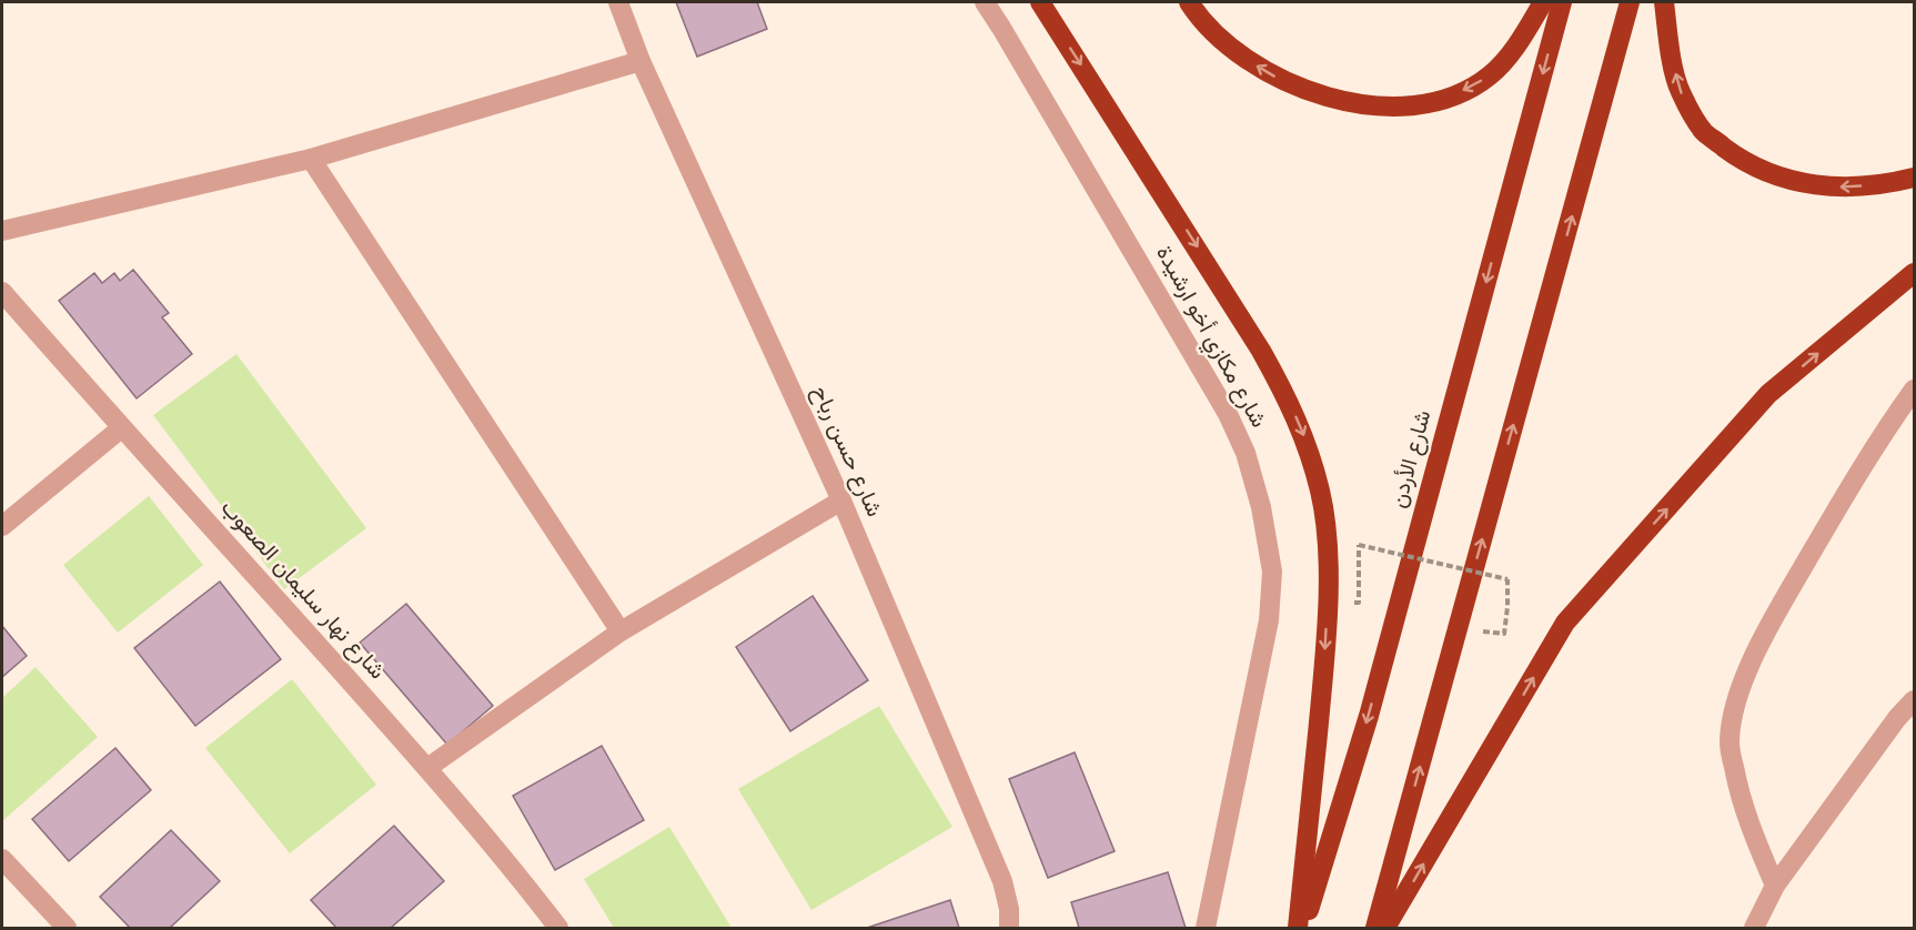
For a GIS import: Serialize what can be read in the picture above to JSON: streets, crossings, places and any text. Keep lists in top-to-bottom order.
{
  "streets": {
    "highway": ["شارع الأردن"],
    "street": ["شارع مكازي أخو ارشيدة", "شارع حسن رباح", "شارع نهار سليمان الصعوب"]
  }
}
